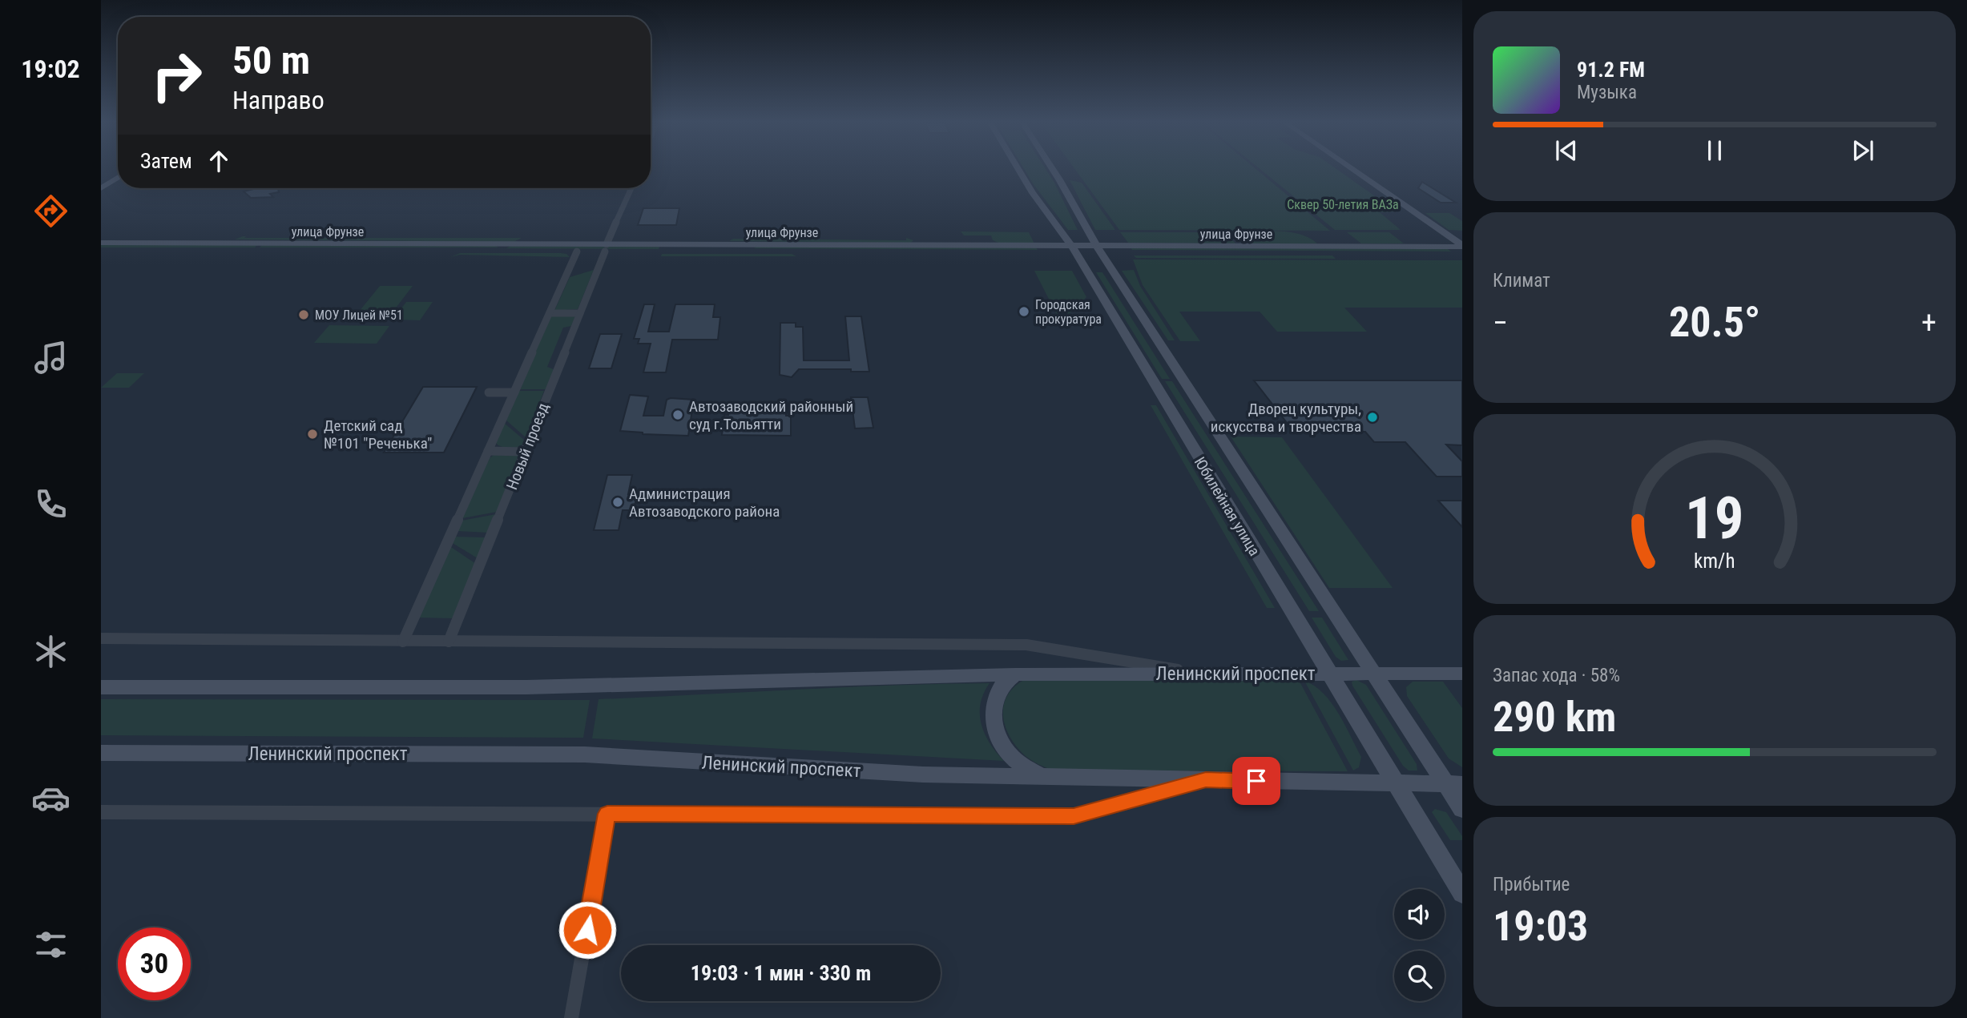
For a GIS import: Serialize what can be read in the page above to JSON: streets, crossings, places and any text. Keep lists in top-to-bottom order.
{
  "streets": {
    "main road": ["улица Фрунзе", "Юбилейная улица", "Ленинский проспект"],
    "street": ["Новый проезд"]
  },
  "crossings": [
    ["улица Фрунзе", "Новый проезд"],
    ["улица Фрунзе", "Юбилейная улица"],
    ["Юбилейная улица", "Ленинский проспект"]
  ],
  "parks": ["Сквер 50-летия ВАЗа"],
  "places": [
    "Городская прокуратура",
    "МОУ Лицей №51",
    "Автозаводский районный суд г.Тольятти",
    "Дворец культуры, искусства и творчества",
    "Детский сад №101 \"Реченька\"",
    "Администрация Автозаводского района"
  ],
  "page": {
    "tabs": "19:02",
    "turn": ["50 m", "Направо"],
    "song": ["91.2 FM", "Музыка"],
    "then": "Затем",
    "tile": [
      "Климат",
      ["Запас хода · 58%", "290 km"],
      ["Прибытие", "19:03"]
    ],
    "heat": ["−", "20.5°", "+"],
    "limit": "30",
    "trip": "19:03 · 1 мин · 330 m",
    "gauge": ["19", "km/h"]
  }
}
